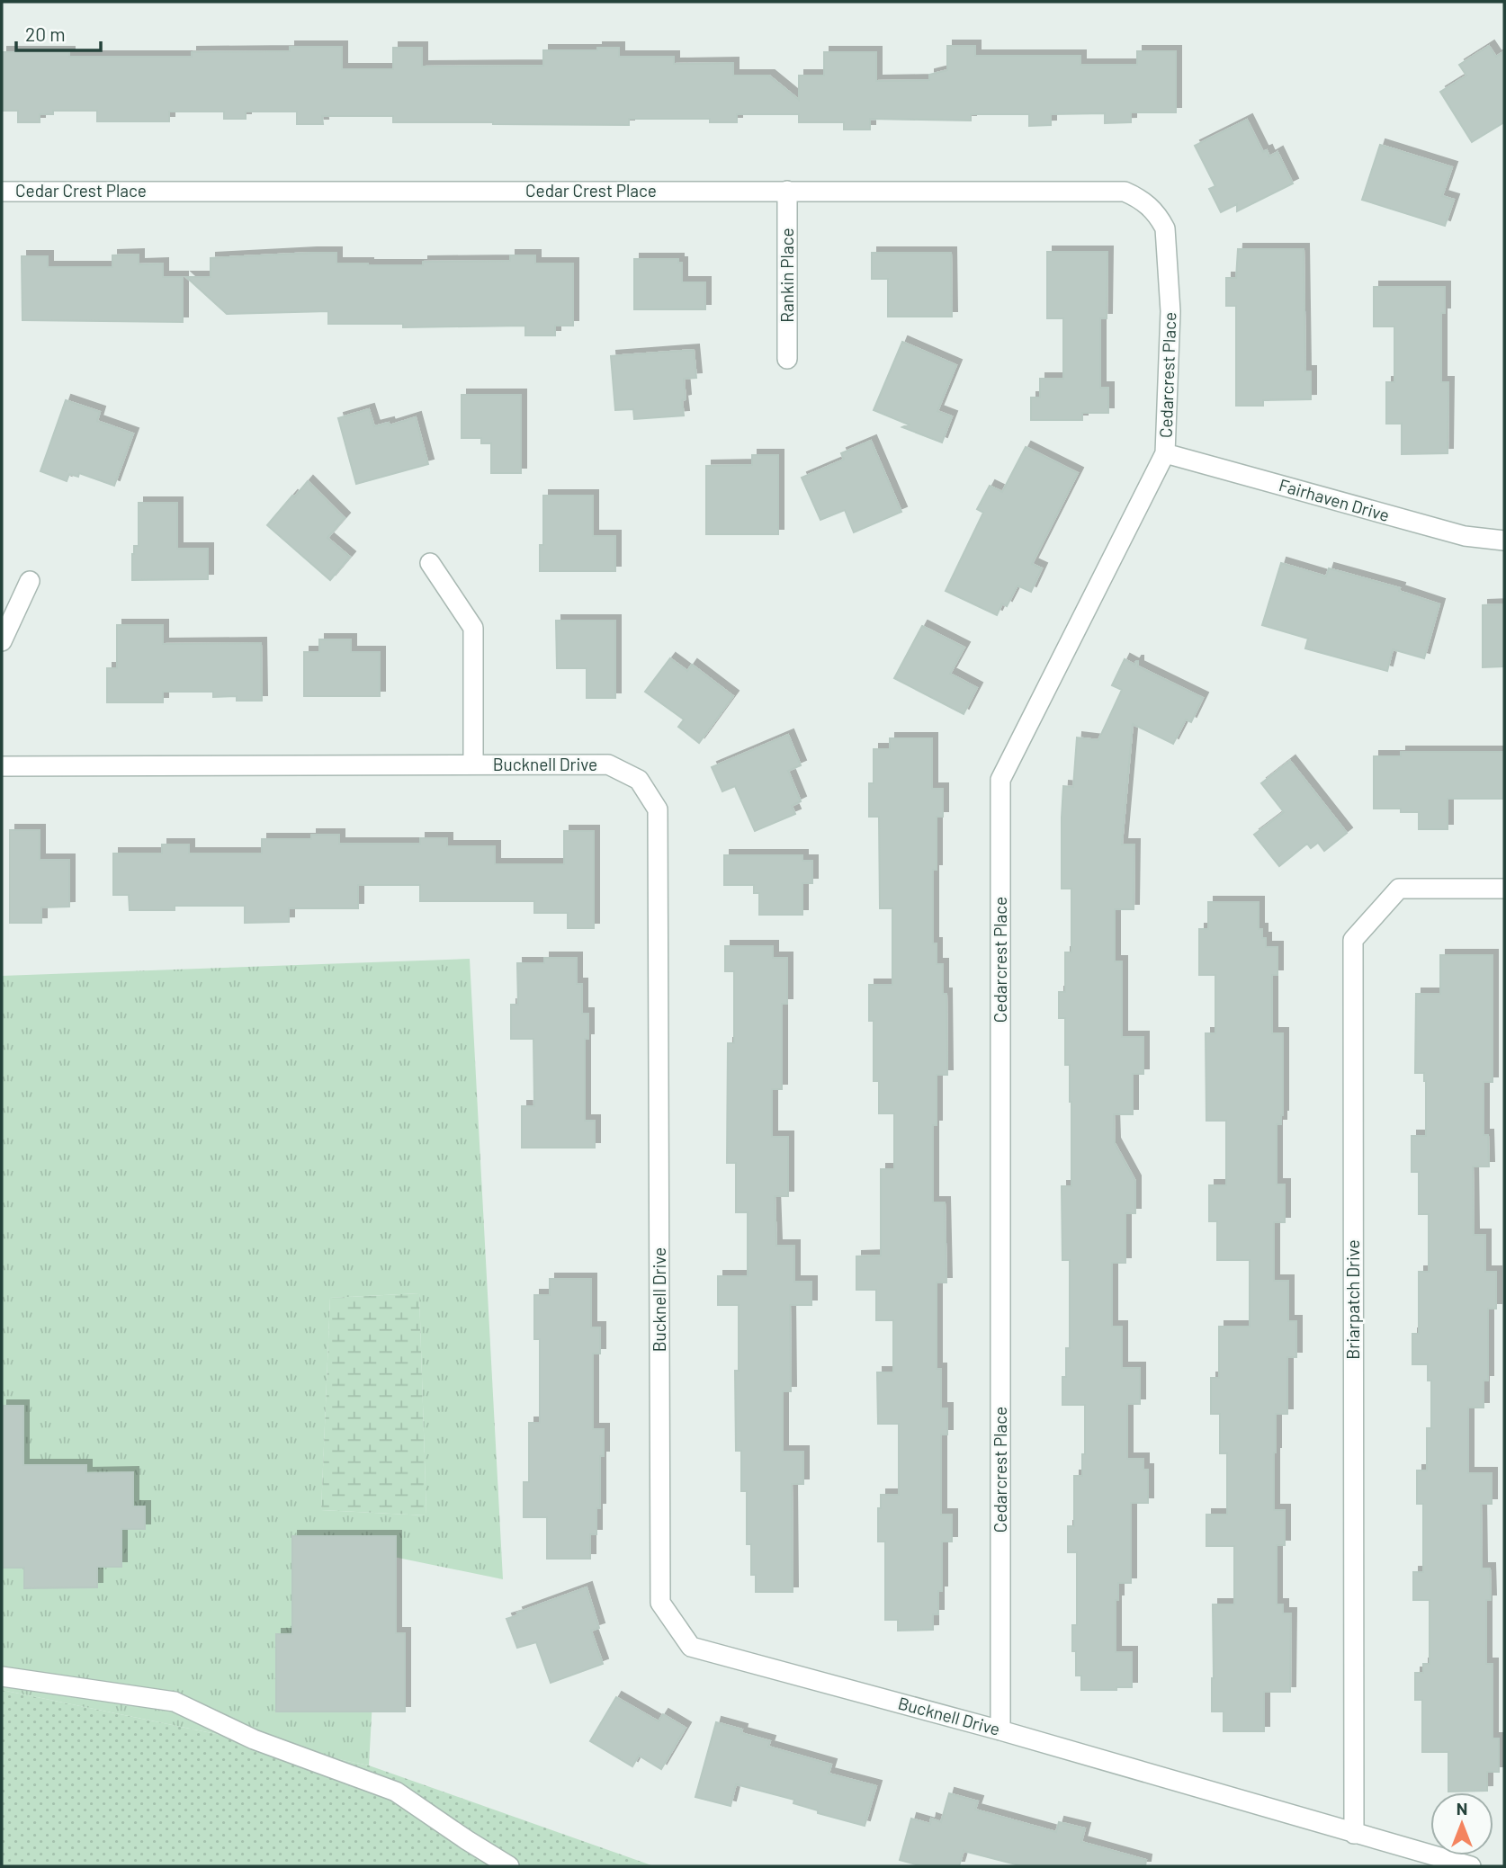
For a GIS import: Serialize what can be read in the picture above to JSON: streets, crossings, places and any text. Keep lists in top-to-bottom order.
{
  "streets": {
    "street": [
      "Cedar Crest Place",
      "Rankin Place",
      "Cedarcrest Place",
      "Fairhaven Drive",
      "Bucknell Drive",
      "Briarpatch Drive"
    ]
  },
  "crossings": [
    ["Cedar Crest Place", "Rankin Place"],
    ["Cedar Crest Place", "Cedarcrest Place"],
    ["Cedarcrest Place", "Fairhaven Drive"],
    ["Cedarcrest Place", "Bucknell Drive"],
    ["Bucknell Drive", "Briarpatch Drive"]
  ],
  "scale_bar": "20 m",
  "north": "top"
}
